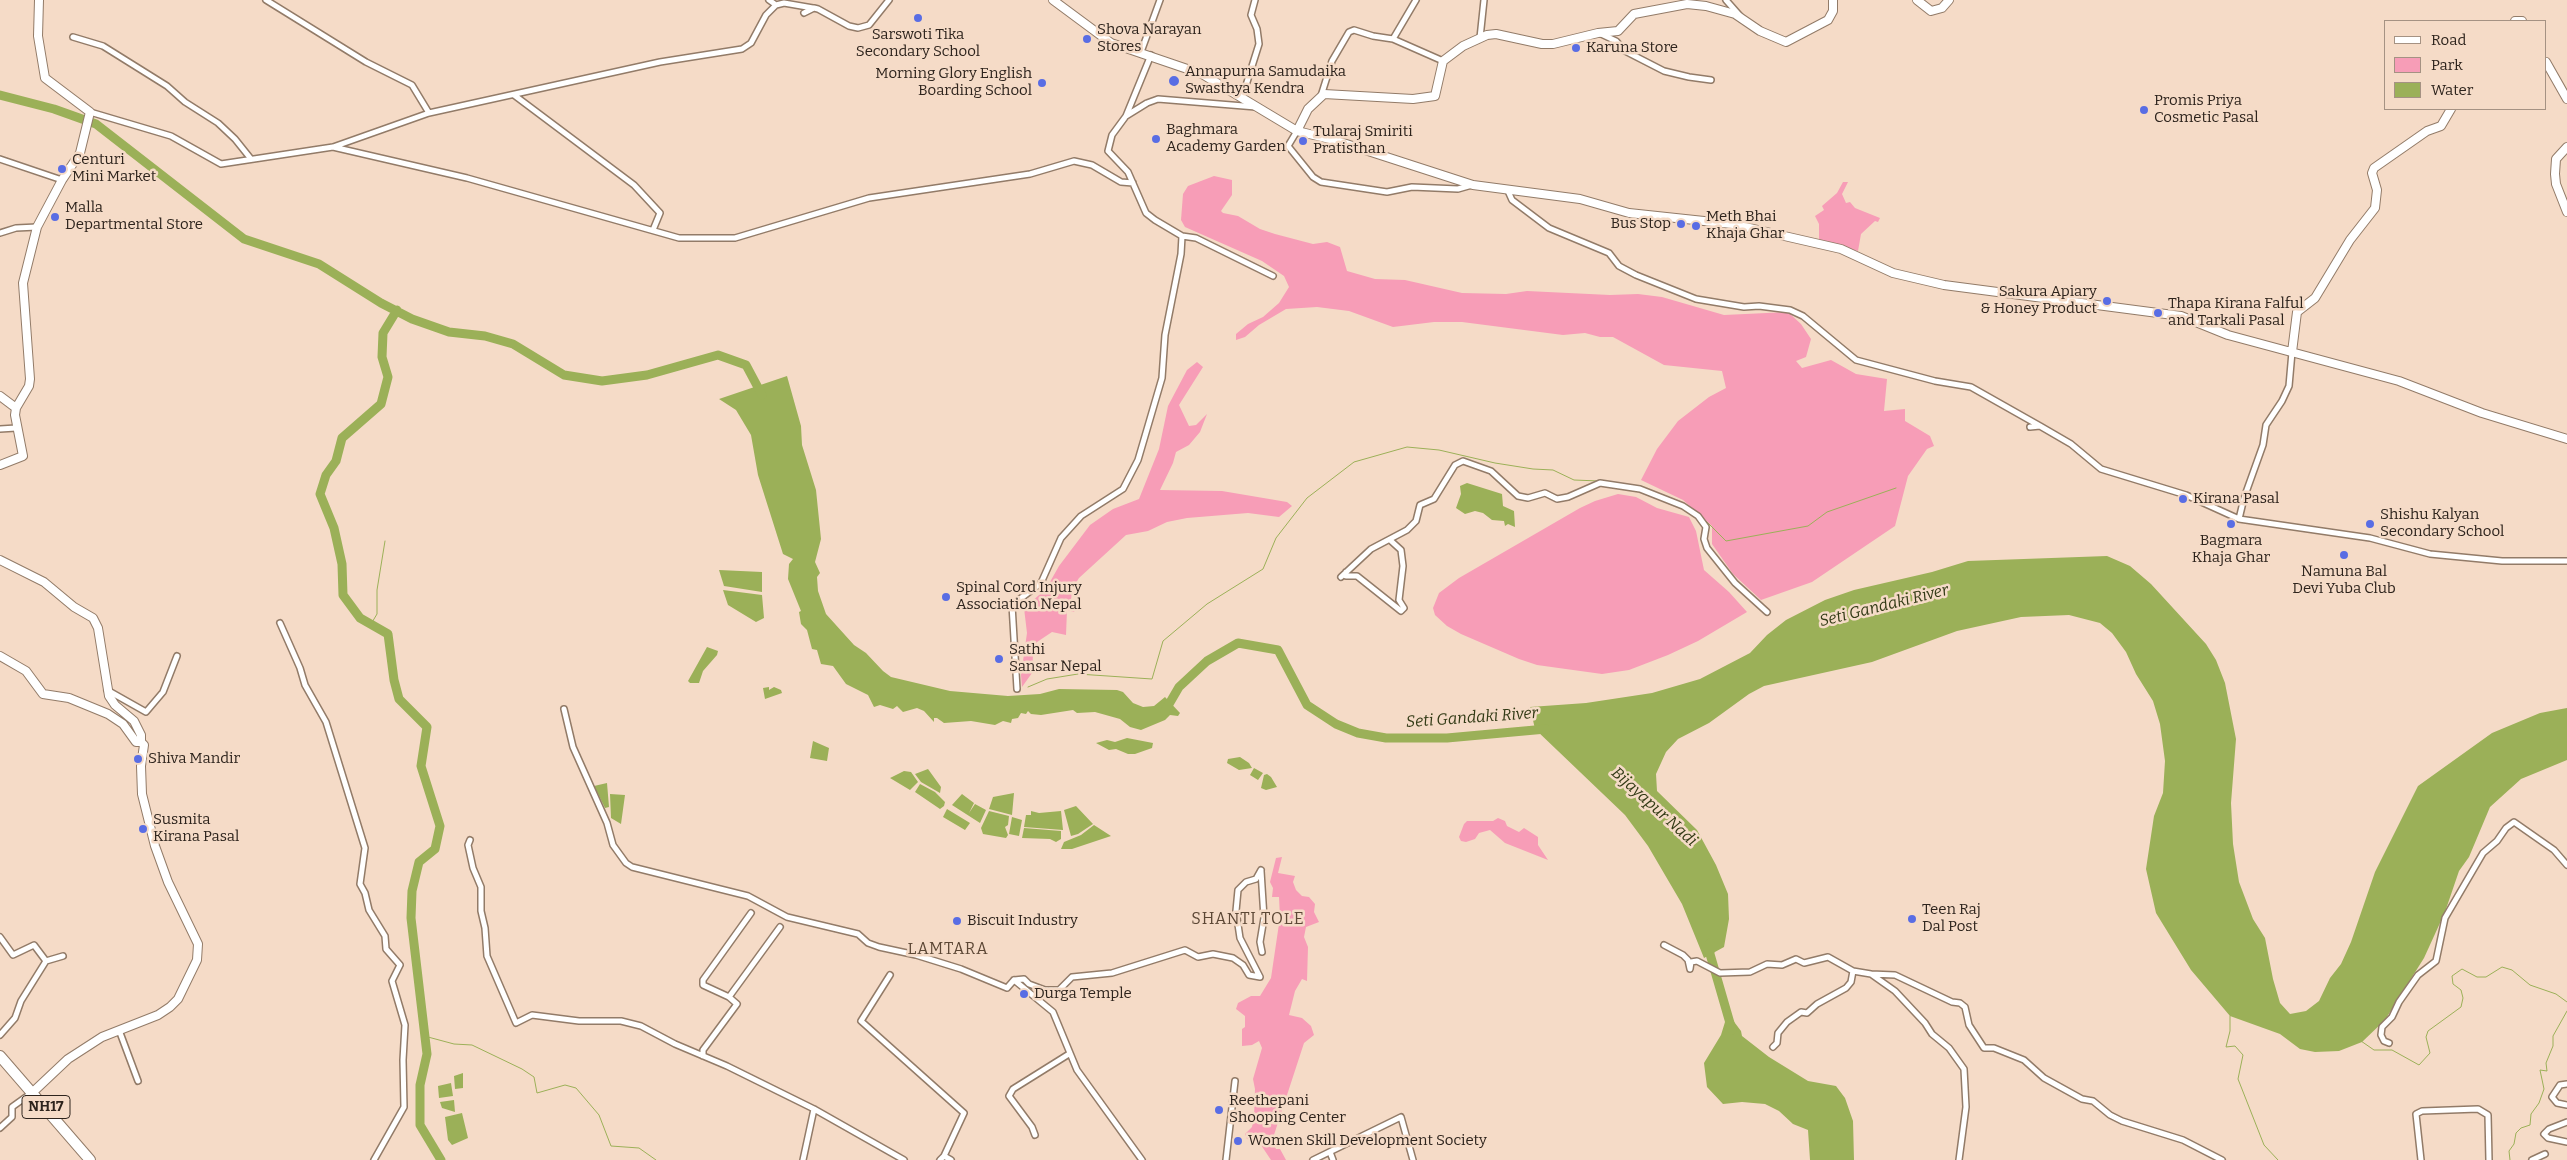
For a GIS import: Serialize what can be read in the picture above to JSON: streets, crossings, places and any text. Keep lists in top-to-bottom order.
{
  "streets": {
    "highway": ["NH17"]
  },
  "districts": ["SHANTI TOLE", "LAMTARA"],
  "water": ["Seti Gandaki River", "Bijayapur Nadi"],
  "places": [
    "Sarswoti Tika Secondary School",
    "Shova Narayan Stores",
    "Karuna Store",
    "Annapurna Samudaika Swasthya Kendra",
    "Morning Glory English Boarding School",
    "Promis Priya Cosmetic Pasal",
    "Baghmara Academy Garden",
    "Tularaj Smiriti Pratisthan",
    "Centuri Mini Market",
    "Malla Departmental Store",
    "Bus Stop",
    "Meth Bhai Khaja Ghar",
    "Sakura Apiary & Honey Product",
    "Thapa Kirana Falful and Tarkali Pasal",
    "Kirana Pasal",
    "Bagmara Khaja Ghar",
    "Shishu Kalyan Secondary School",
    "Namuna Bal Devi Yuba Club",
    "Spinal Cord Injury Association Nepal",
    "Sathi Sansar Nepal",
    "Shiva Mandir",
    "Susmita Kirana Pasal",
    "Teen Raj Dal Post",
    "Biscuit Industry",
    "Durga Temple",
    "Reethepani Shooping Center",
    "Women Skill Development Society"
  ],
  "legend": ["Road", "Park", "Water"]
}
